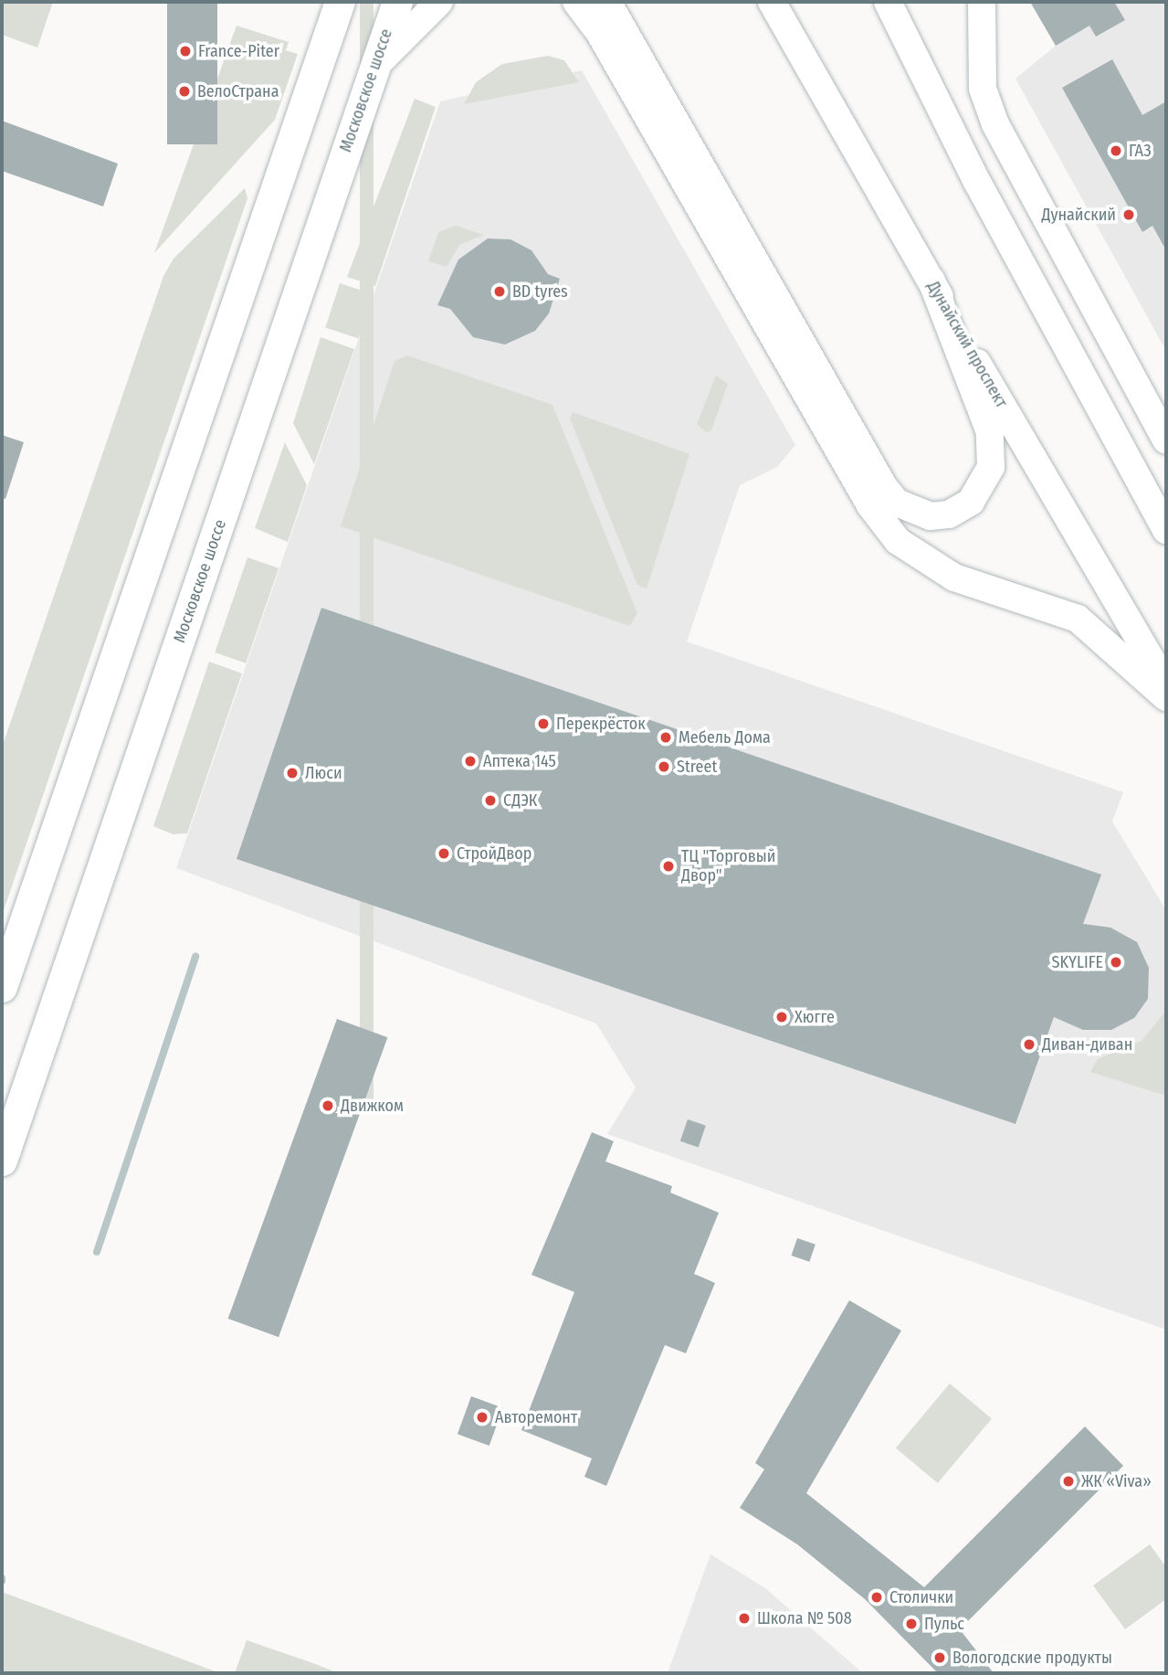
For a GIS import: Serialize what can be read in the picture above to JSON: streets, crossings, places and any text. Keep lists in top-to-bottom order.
{
  "streets": {
    "main road": ["Московское шоссе", "Дунайский проспект"]
  },
  "places": [
    "France-Piter",
    "ВелоСтрана",
    "ГАЗ",
    "Дунайский",
    "BD tyres",
    "Перекрёсток",
    "Мебель Дома",
    "Аптека 145",
    "Street",
    "Люси",
    "СДЭК",
    "СтройДвор",
    "ТЦ \"Торговый Двор\"",
    "SKYLIFE",
    "Хюгге",
    "Диван-диван",
    "Движком",
    "Авторемонт",
    "ЖК «Viva»",
    "Столички",
    "Школа № 508",
    "Пульс",
    "Вологодские продукты"
  ]
}
